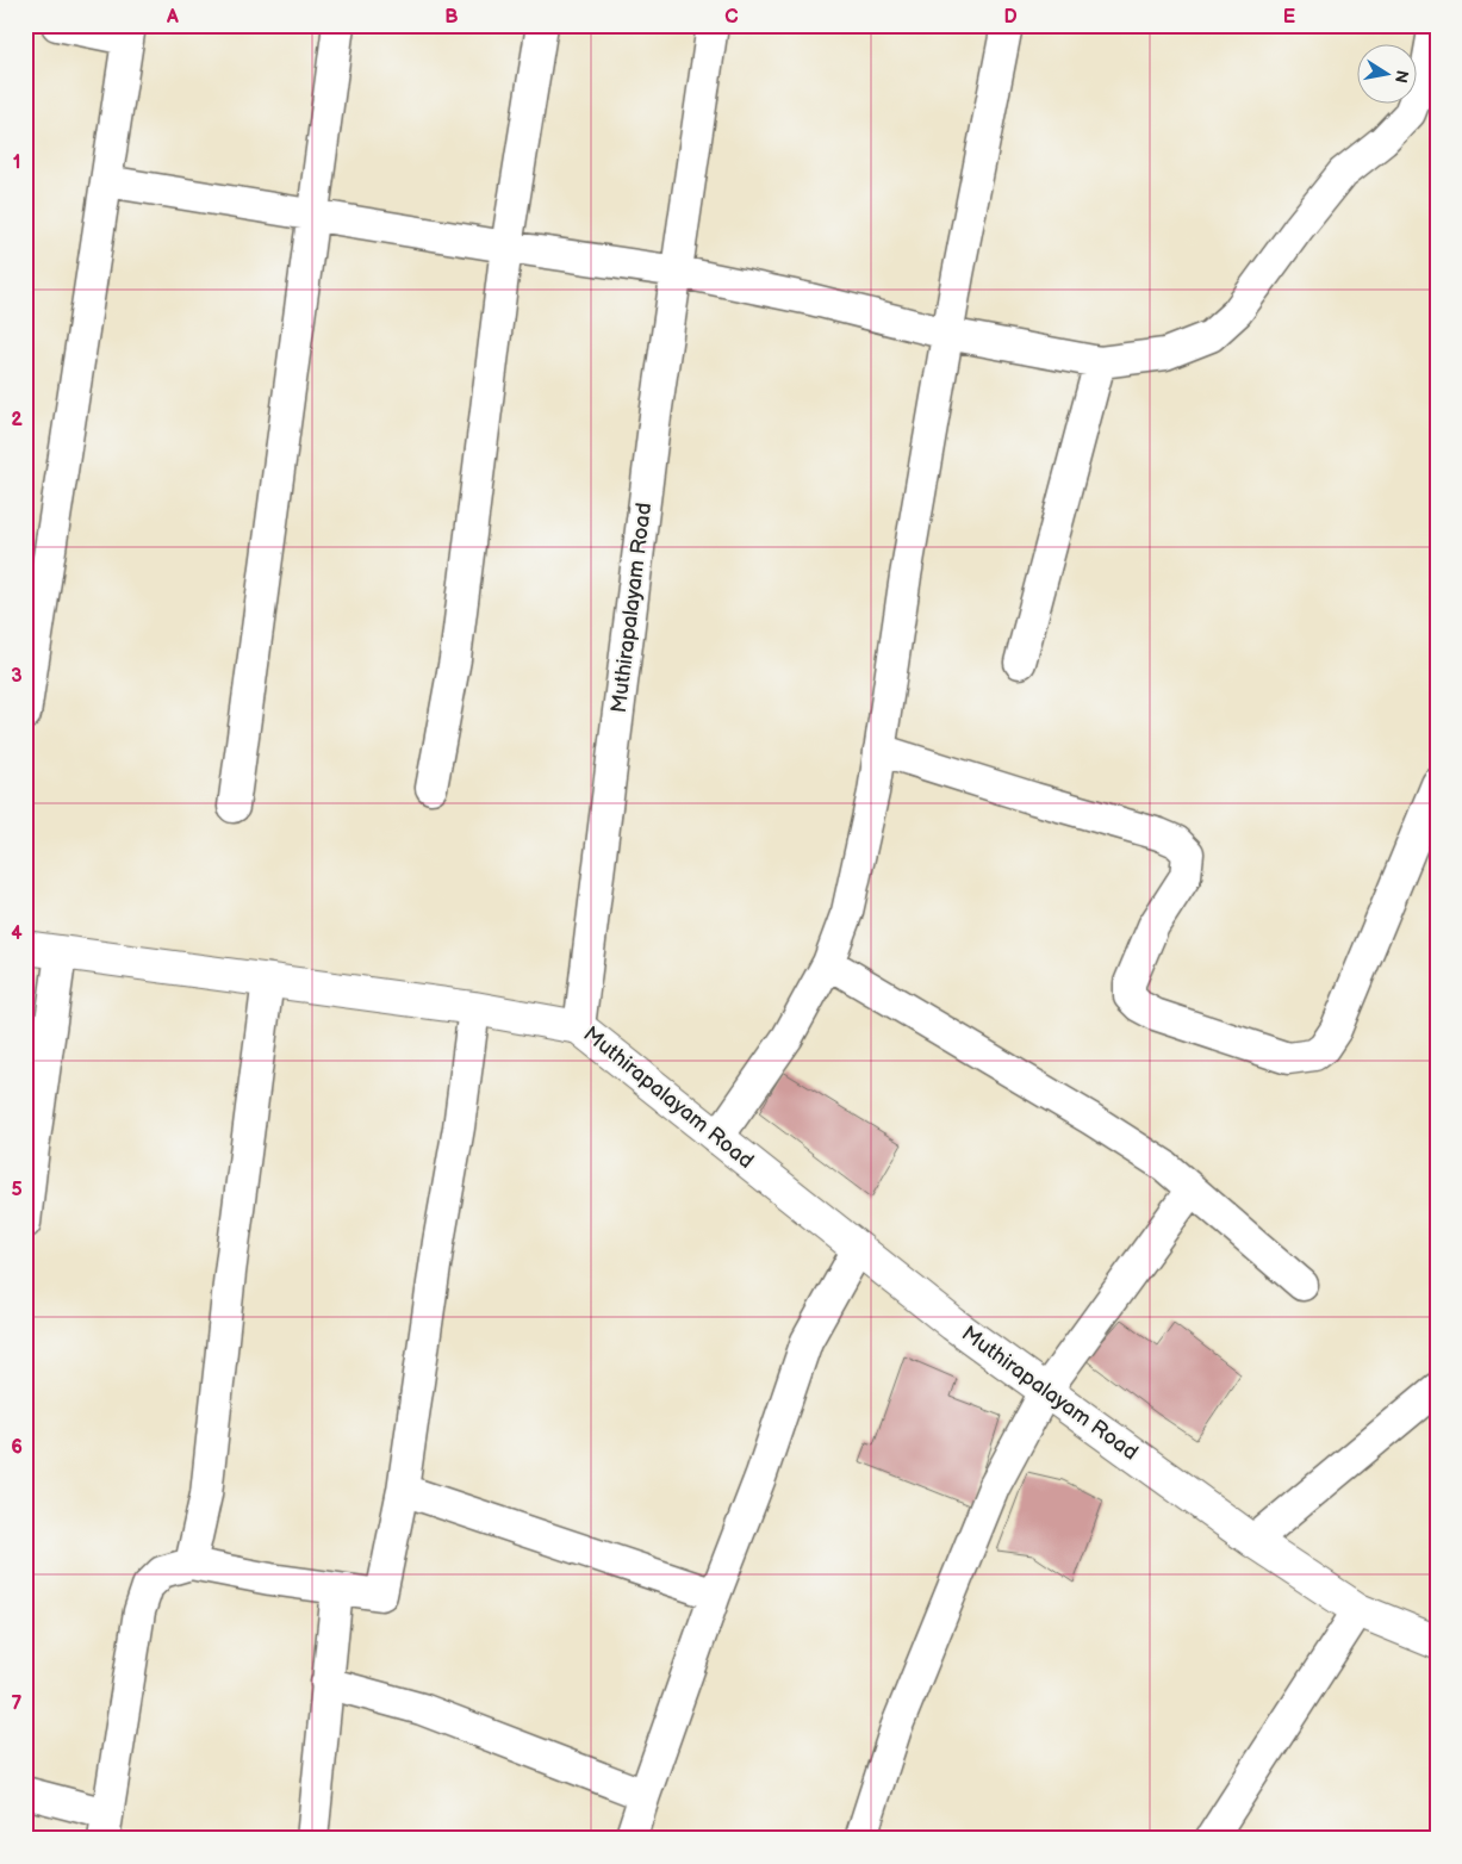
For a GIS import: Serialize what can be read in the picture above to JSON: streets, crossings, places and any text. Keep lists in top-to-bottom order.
{
  "streets": {
    "street": ["Muthirapalayam Road"]
  },
  "north": "right",
  "grid": {
    "columns": [
      "A",
      "B",
      "C",
      "D",
      "E"
    ],
    "rows": [
      "1",
      "2",
      "3",
      "4",
      "5",
      "6",
      "7"
    ]
  }
}
